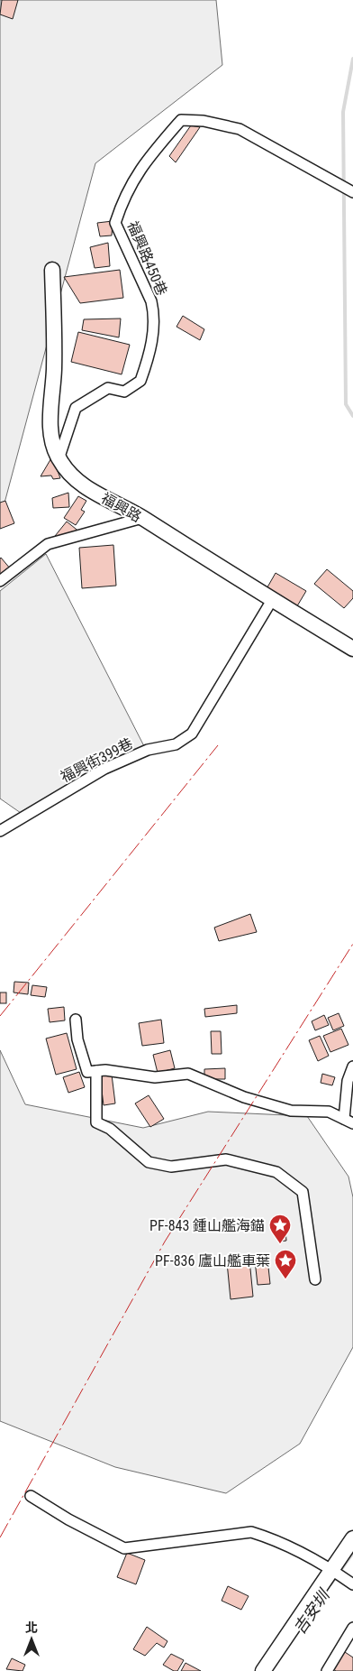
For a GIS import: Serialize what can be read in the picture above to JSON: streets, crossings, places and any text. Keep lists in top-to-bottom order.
{
  "streets": {
    "street": ["福興路450巷", "福興路", "福興街399巷"]
  },
  "crossings": [
    ["福興路450巷", "福興路"],
    ["福興路", "福興街399巷"]
  ],
  "water": ["吉安圳"],
  "places": {
    "place": ["PF-843 鍾山艦海錨", "PF-836 廬山艦車葉"]
  },
  "north": "top"
}
